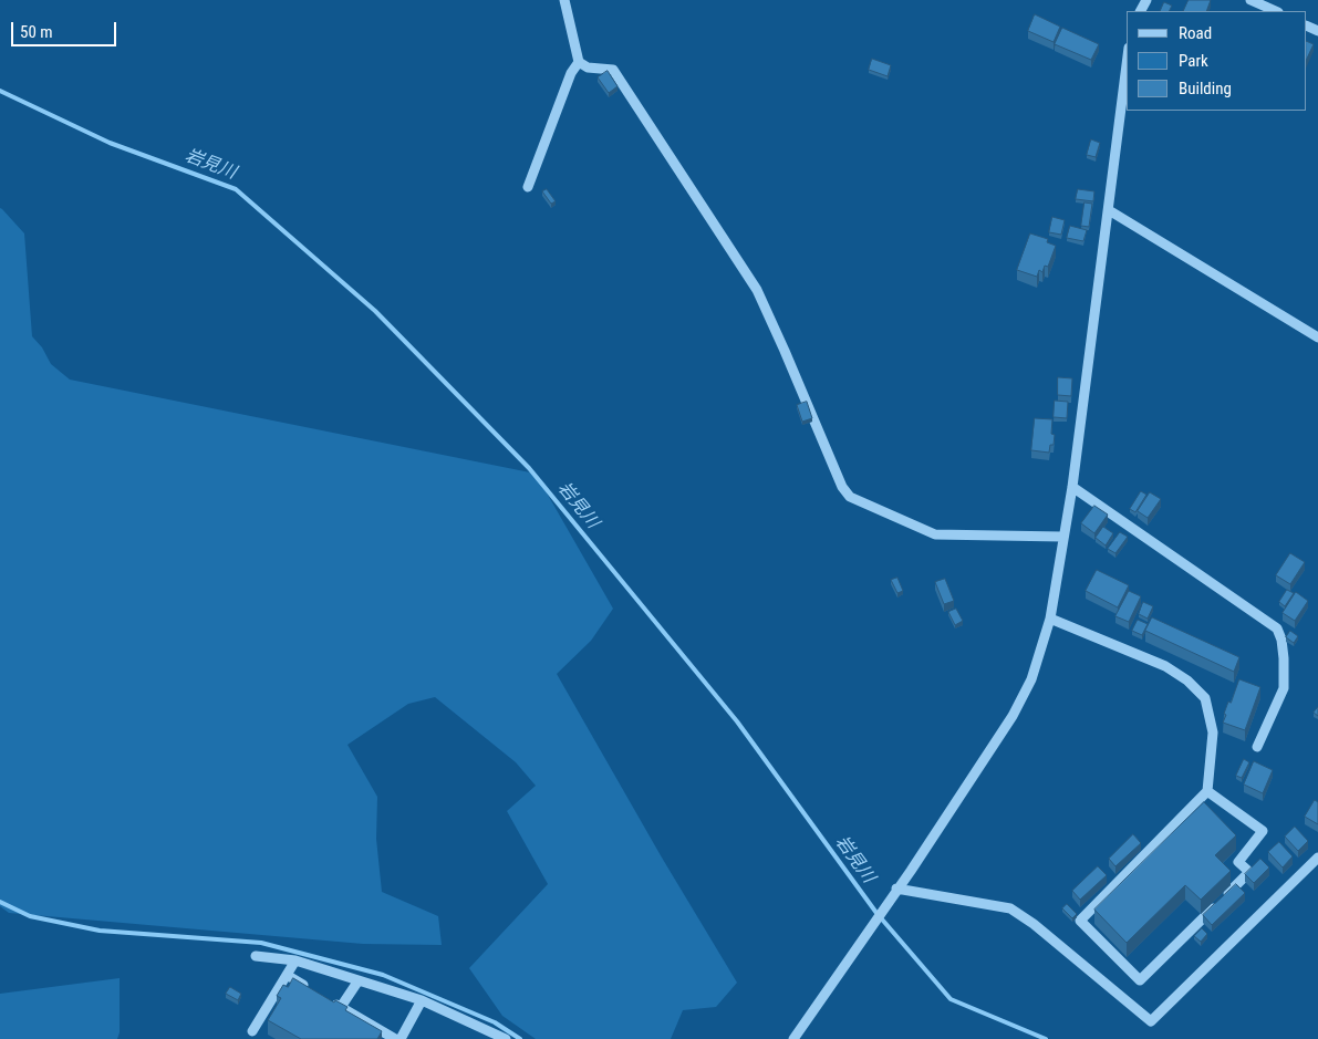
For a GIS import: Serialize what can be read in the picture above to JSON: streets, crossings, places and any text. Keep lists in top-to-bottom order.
{
  "water": ["岩見川"],
  "legend": ["Road", "Park", "Building"],
  "scale_bar": "50 m"
}
